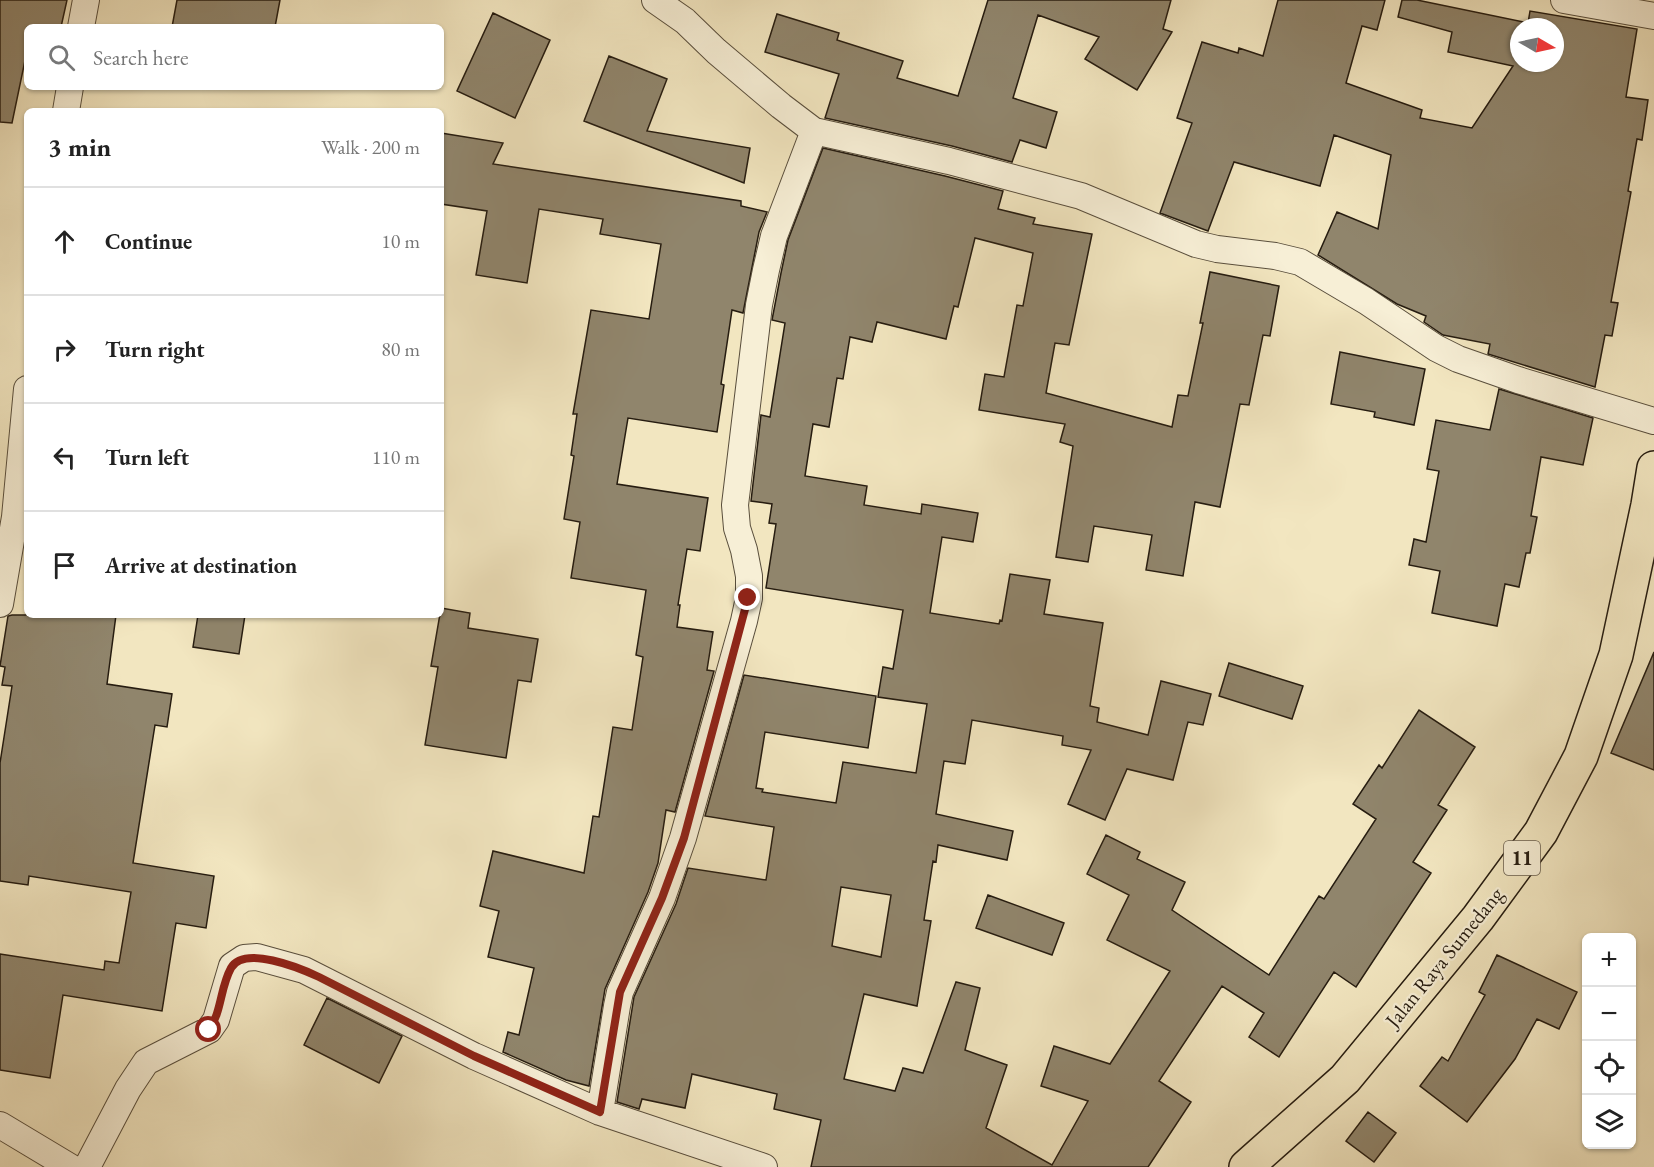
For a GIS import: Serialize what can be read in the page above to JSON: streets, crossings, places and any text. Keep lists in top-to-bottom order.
{
  "streets": {
    "highway": ["11", "Jalan Raya Sumedang"]
  },
  "north": "right",
  "page": {
    "search": "Search here",
    "heading": ["3 min", "Walk · 200 m"],
    "list": [
      ["Continue", "10 m"],
      ["Turn right", "80 m"],
      ["Turn left", "110 m"],
      "Arrive at destination"
    ],
    "map_buttons": ["+", "−"]
  }
}
